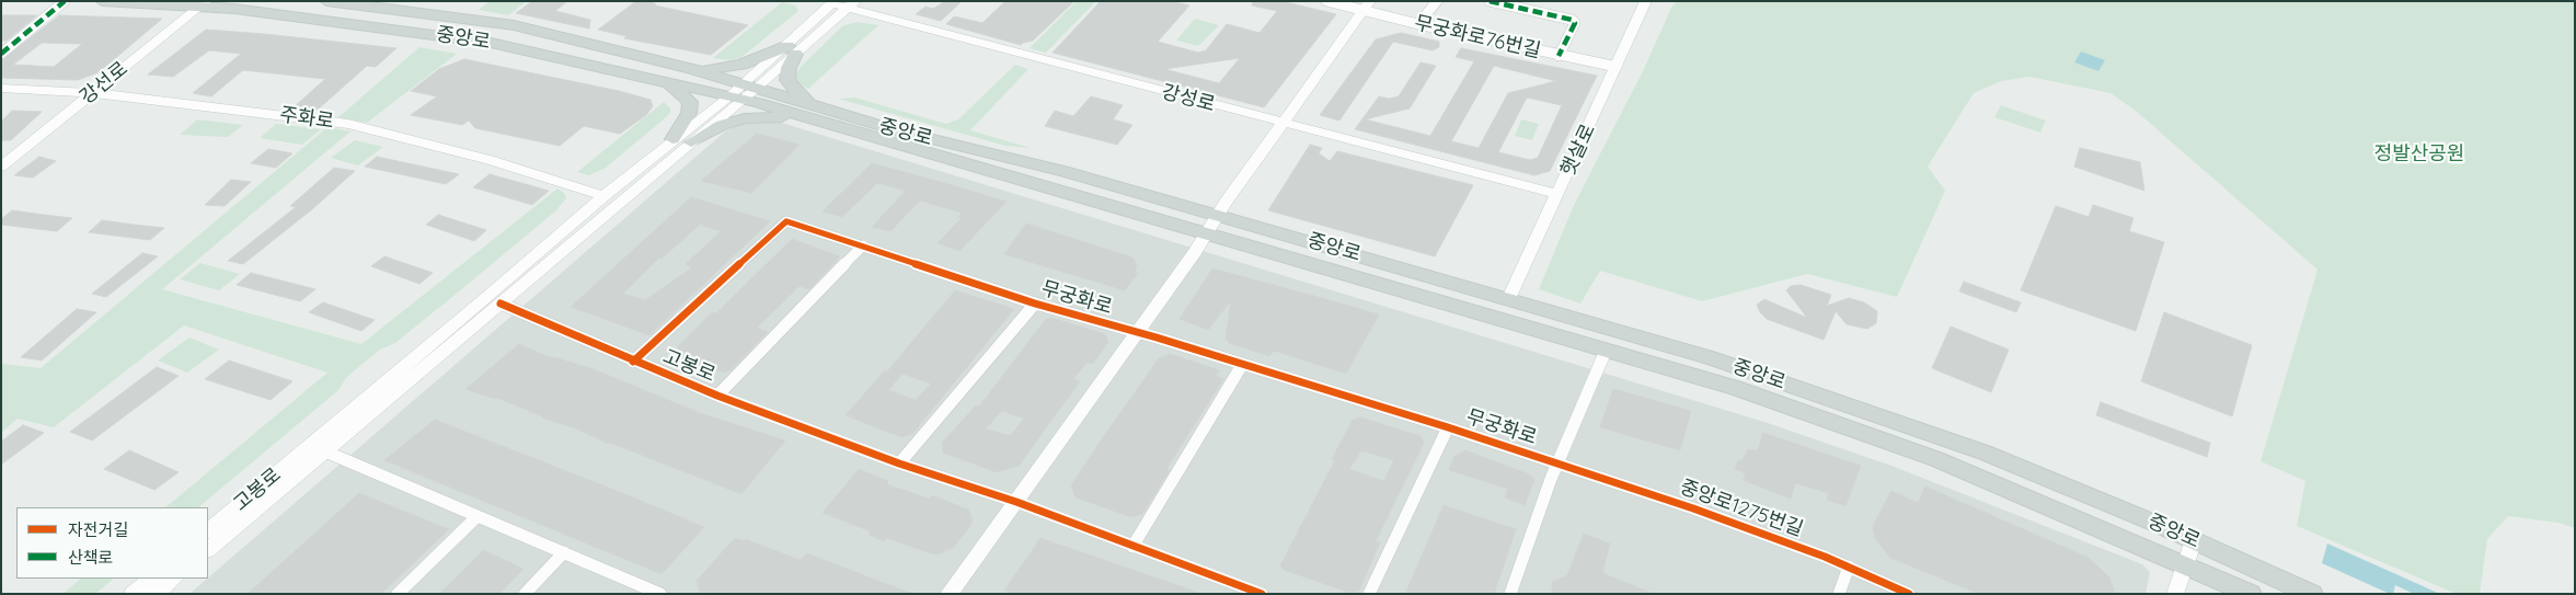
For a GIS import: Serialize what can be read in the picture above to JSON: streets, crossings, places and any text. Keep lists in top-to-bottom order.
{
  "streets": {
    "main road": [
      "중앙로",
      "강선로",
      "강성로",
      "주화로",
      "햇살로",
      "고봉로"
    ],
    "street": ["무궁화로76번길", "무궁화로", "중앙로1275번길"]
  },
  "crossings": [
    ["무궁화로76번길", "햇살로"],
    ["중앙로", "강선로"],
    ["중앙로", "햇살로"],
    ["중앙로", "고봉로"],
    ["강선로", "주화로"],
    ["강성로", "햇살로"],
    ["강성로", "고봉로"],
    ["주화로", "고봉로"],
    ["무궁화로", "고봉로"],
    ["무궁화로", "중앙로1275번길"]
  ],
  "parks": ["정발산공원"],
  "legend": ["자전거길", "산책로"]
}
